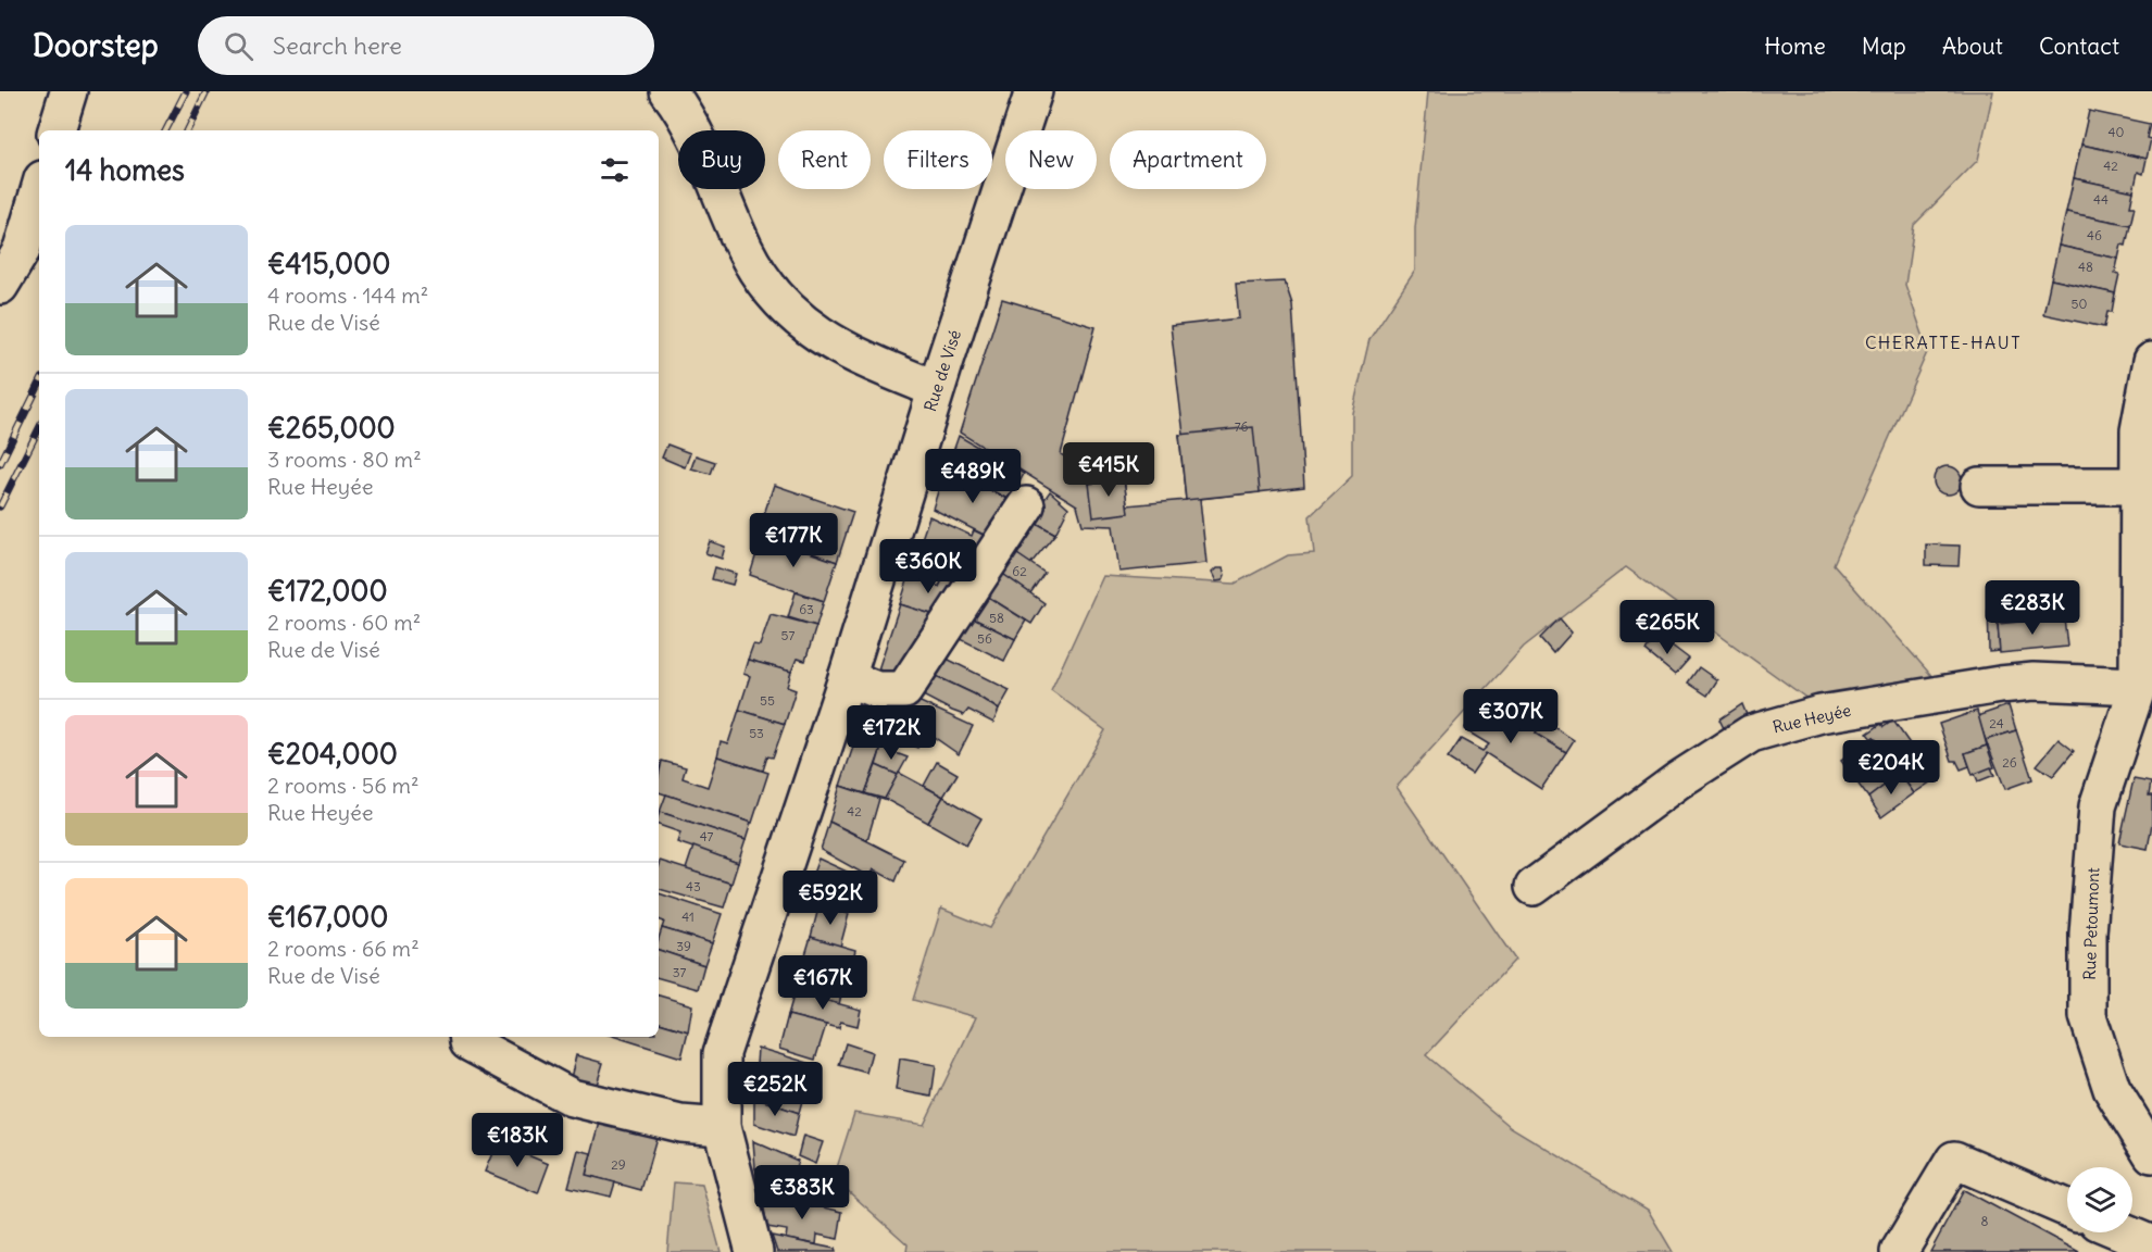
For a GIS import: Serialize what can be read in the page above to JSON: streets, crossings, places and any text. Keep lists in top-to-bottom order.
{
  "streets": {
    "street": ["Rue de Visé", "Rue Heyée", "Rue Petoumont"]
  },
  "crossings": [
    ["Rue Heyée", "Rue Petoumont"]
  ],
  "districts": ["CHERATTE-HAUT"],
  "house_numbers": [
    "40",
    "42",
    "44",
    "46",
    "48",
    "50",
    "76",
    "62",
    "63",
    "58",
    "57",
    "56",
    "55",
    "24",
    "53",
    "26",
    "42",
    "47",
    "43",
    "41",
    "39",
    "37",
    "29",
    "8"
  ],
  "page": {
    "header": "Doorstep",
    "search": "Search here",
    "nav": [
      "Home",
      "Map",
      "About",
      "Contact"
    ],
    "chip": [
      "Buy",
      "Rent",
      "Filters",
      "New",
      "Apartment"
    ],
    "heading": "14 homes",
    "list": [
      {
        "name": "€415,000",
        "note": "4 rooms · 144 m² · Rue de Visé"
      },
      {
        "name": "€265,000",
        "note": "3 rooms · 80 m² · Rue Heyée"
      },
      {
        "name": "€172,000",
        "note": "2 rooms · 60 m² · Rue de Visé"
      },
      {
        "name": "€204,000",
        "note": "2 rooms · 56 m² · Rue Heyée"
      },
      {
        "name": "€167,000",
        "note": "2 rooms · 66 m² · Rue de Visé"
      }
    ],
    "price": [
      "€415K",
      "€489K",
      "€177K",
      "€360K",
      "€283K",
      "€265K",
      "€307K",
      "€172K",
      "€204K",
      "€592K",
      "€167K",
      "€252K",
      "€183K",
      "€383K"
    ]
  }
}
